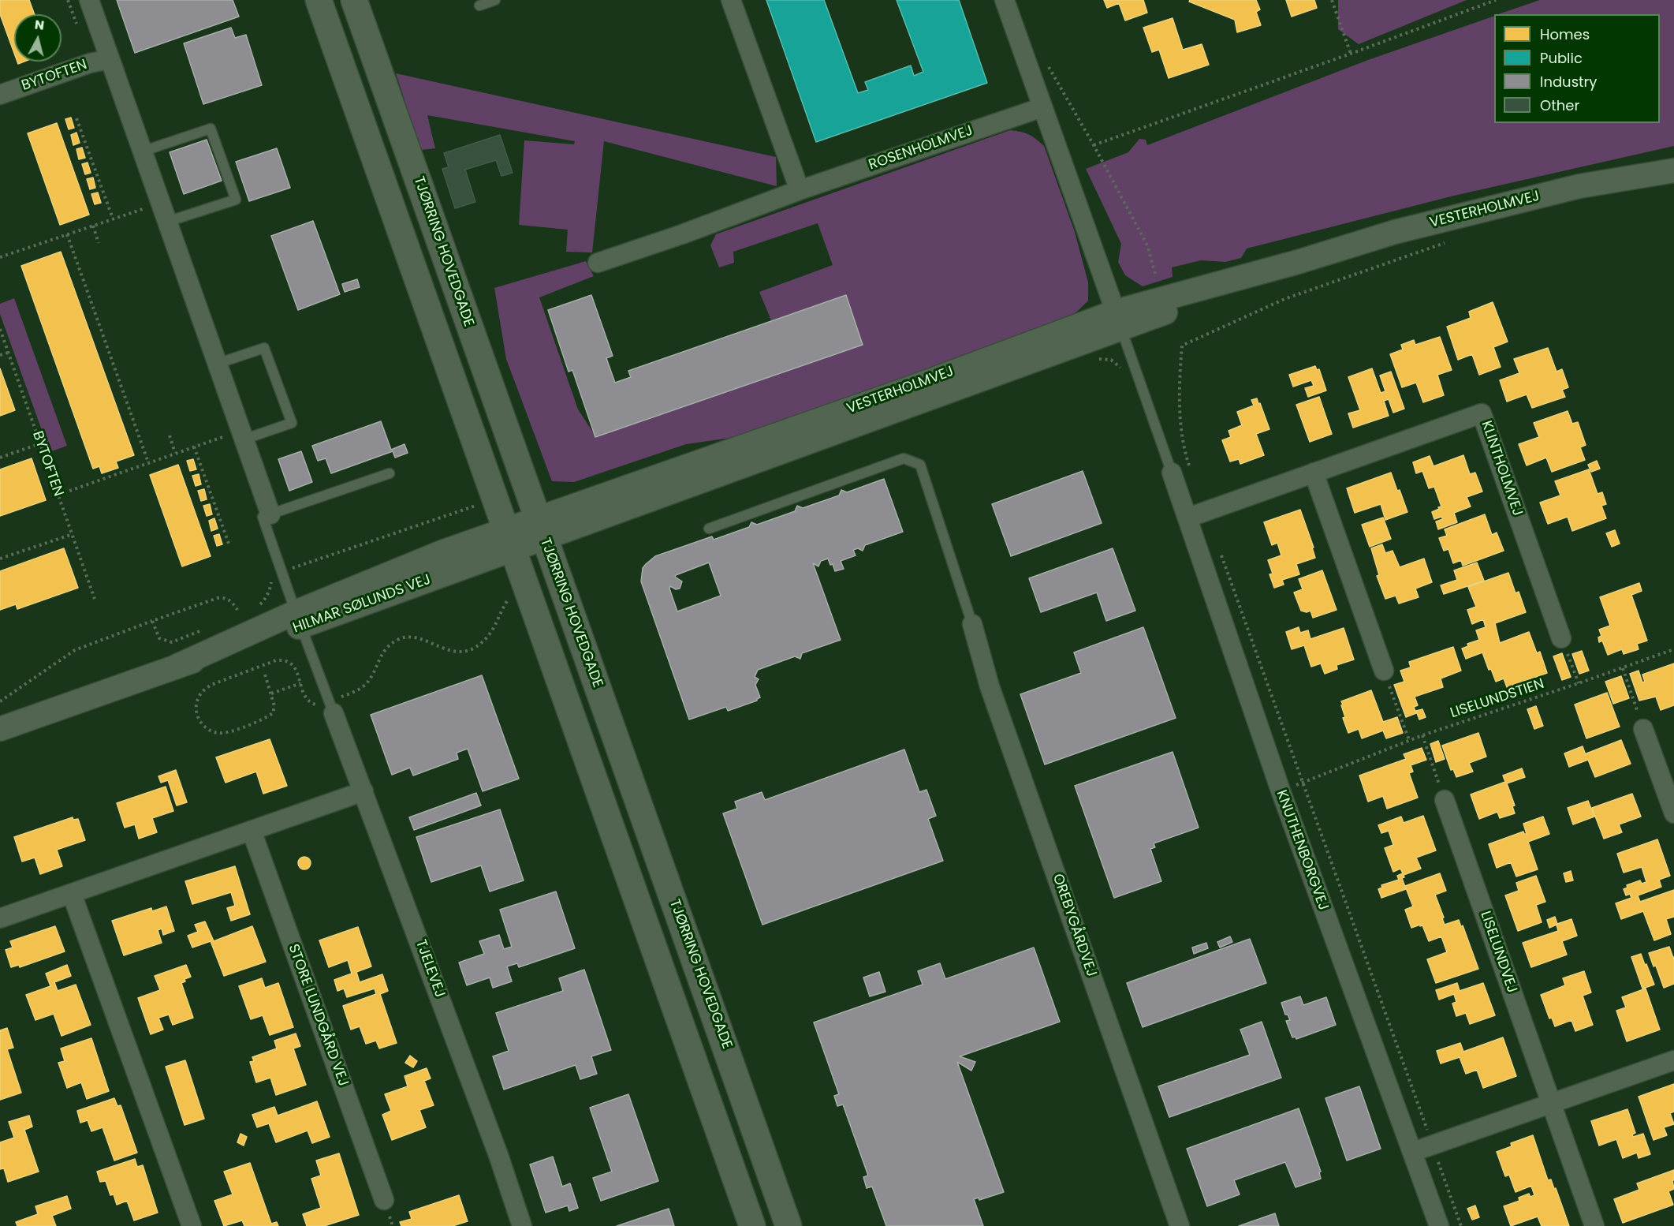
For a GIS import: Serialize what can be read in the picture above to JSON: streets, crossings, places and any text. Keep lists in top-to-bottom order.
{
  "streets": {
    "main road": ["TJØRRING HOVEDGADE"],
    "street": [
      "BYTOFTEN",
      "ROSENHOLMVEJ",
      "VESTERHOLMVEJ",
      "KLINTHOLMVEJ",
      "HILMAR SØLUNDS VEJ",
      "KNUTHENBORGVEJ",
      "OREBYGÅRDVEJ",
      "LISELUNDVEJ",
      "TJELEVEJ",
      "STORE LUNDGÅRD VEJ"
    ],
    "path": ["LISELUNDSTIEN"]
  },
  "crossings": [
    ["VESTERHOLMVEJ", "TJØRRING HOVEDGADE"],
    ["VESTERHOLMVEJ", "HILMAR SØLUNDS VEJ"],
    ["KLINTHOLMVEJ", "KNUTHENBORGVEJ"],
    ["LISELUNDSTIEN", "KNUTHENBORGVEJ"]
  ],
  "legend": [
    "Homes",
    "Public",
    "Industry",
    "Other"
  ],
  "north": "top"
}
